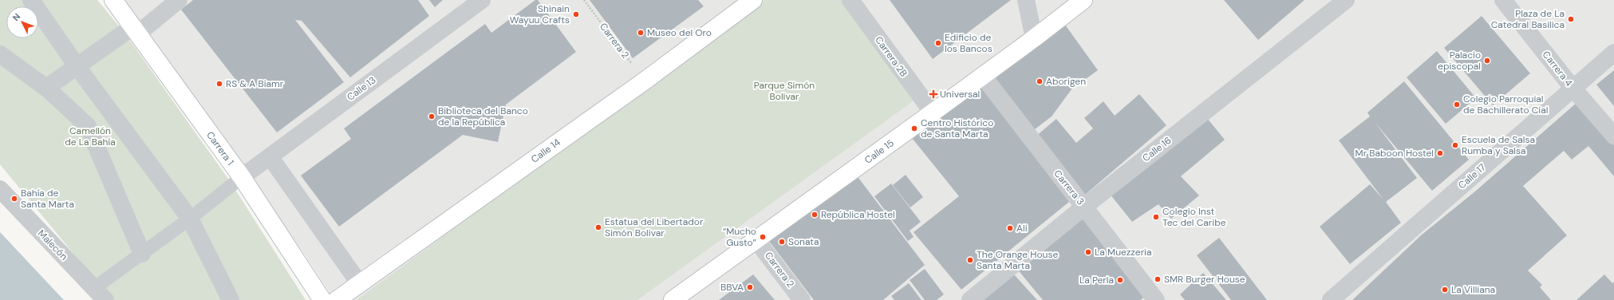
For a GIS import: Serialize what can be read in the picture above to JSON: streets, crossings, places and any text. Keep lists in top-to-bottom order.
{
  "streets": {
    "street": [
      "Carrera 2",
      "Carrera 2B",
      "Carrera 4",
      "Calle 13",
      "Carrera 1",
      "Calle 16",
      "Calle 14",
      "Calle 15",
      "Calle 17",
      "Carrera 3",
      "Malecón"
    ]
  },
  "crossings": [
    ["Carrera 2", "Calle 14"],
    ["Carrera 2", "Calle 15"],
    ["Carrera 2B", "Calle 15"],
    ["Carrera 4", "Calle 17"],
    ["Calle 13", "Carrera 1"],
    ["Calle 16", "Carrera 3"],
    ["Calle 15", "Carrera 3"]
  ],
  "parks": ["Parque Simón Bolivar", "Camellón de La Bahía"],
  "places": {
    "other": [
      "Shinain Wayuu Crafts",
      "Plaza de La Catedral Basilica",
      "Museo del Oro",
      "Edificio de los Bancos",
      "Palacio episcopal",
      "Aborigen",
      "RS & A Biamr",
      "Colegio Parroquial de Bachillerato Cial",
      "Biblioteca del Banco de la República",
      "Centro Histórico de Santa Marta",
      "Escuela de Salsa Rumba y Salsa",
      "Mr Baboon Hostel",
      "Bahía de Santa Marta",
      "República Hostel",
      "Colegio Inst Tec del Caribe",
      "Estatua del Libertador Simón Bolivar",
      "Ali",
      "“Mucho Gusto”",
      "Sonata",
      "La Muezzeria",
      "The Orange House Santa Marta",
      "SMR Burger House",
      "La Perla",
      "BBVA",
      "La Villiana"
    ],
    "health": ["Universal"]
  },
  "north": "top left"
}
